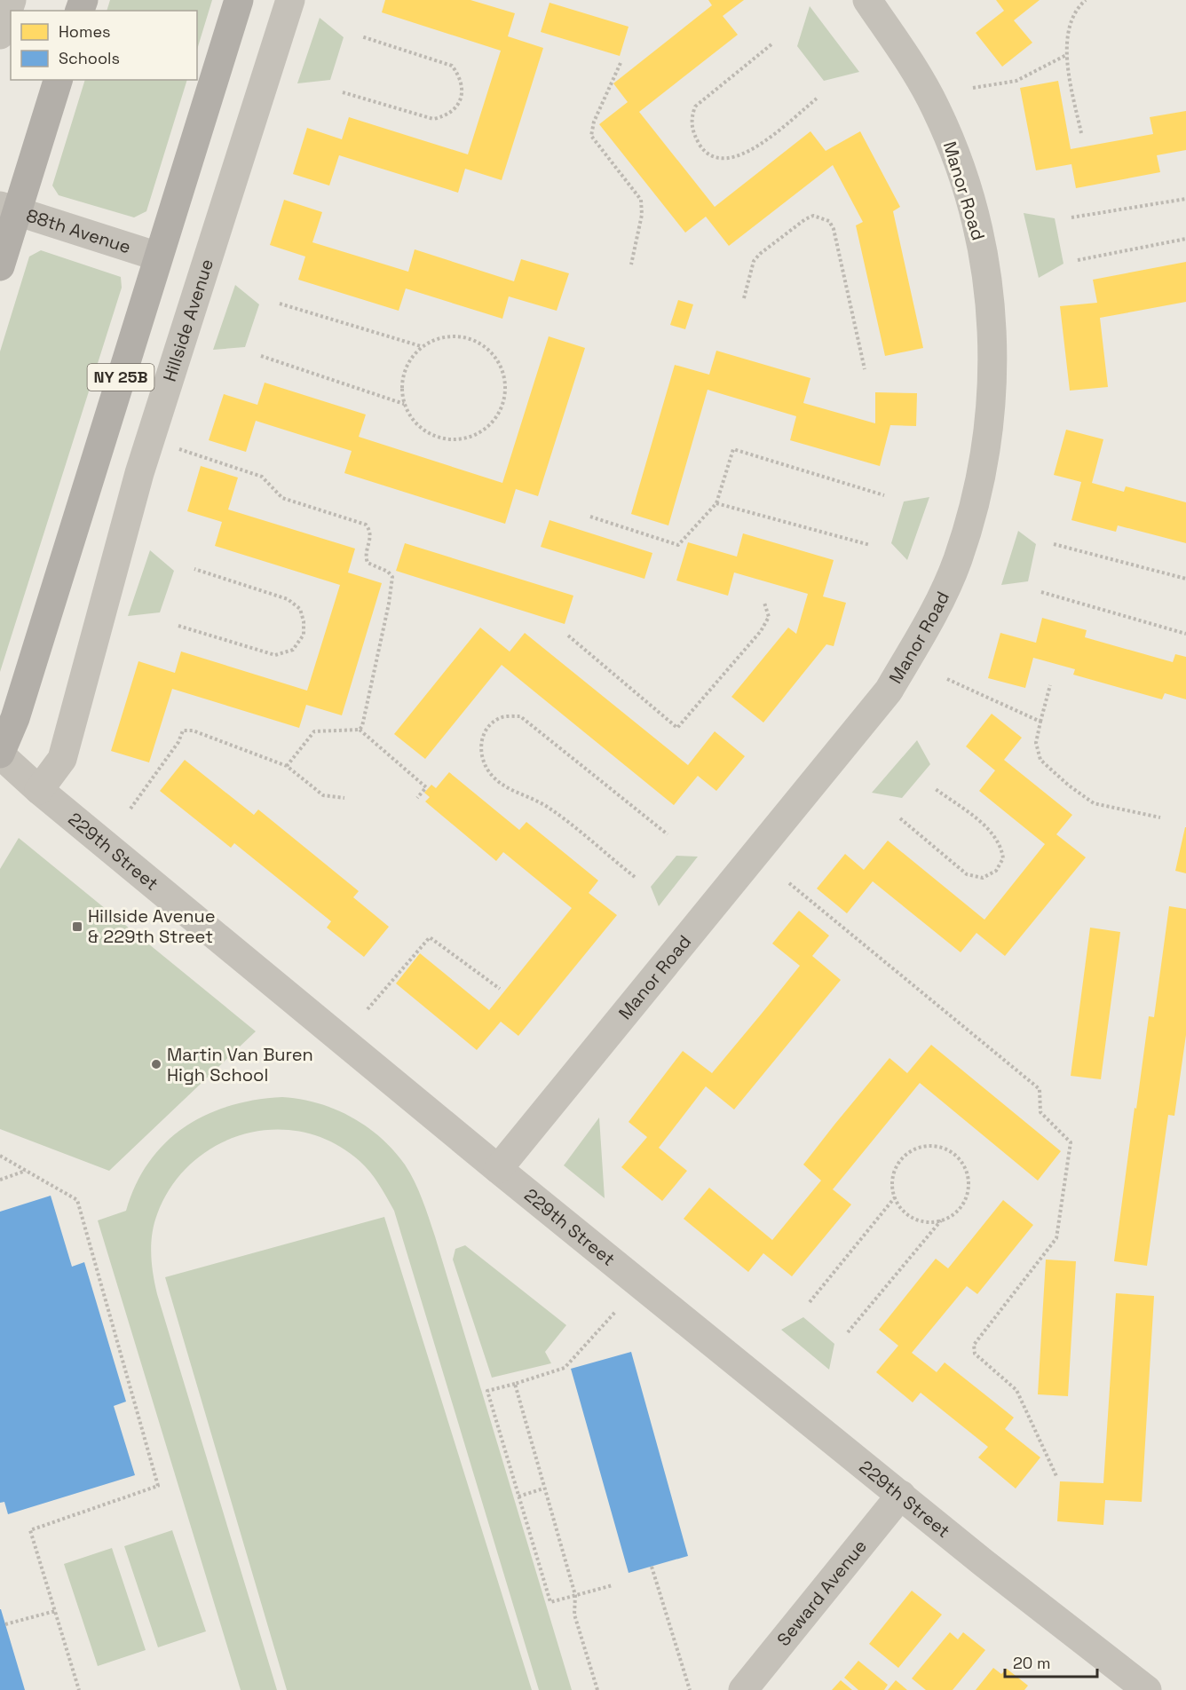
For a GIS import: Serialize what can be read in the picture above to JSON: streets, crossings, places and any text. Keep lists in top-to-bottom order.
{
  "streets": {
    "main road": ["NY 25B"],
    "street": [
      "Manor Road",
      "88th Avenue",
      "Hillside Avenue",
      "229th Street",
      "Seward Avenue"
    ]
  },
  "crossings": [
    ["Manor Road", "229th Street"],
    ["88th Avenue", "NY 25B"],
    ["Hillside Avenue", "229th Street"],
    ["NY 25B", "229th Street"],
    ["229th Street", "Seward Avenue"]
  ],
  "places": {
    "transit": ["Hillside Avenue & 229th Street"],
    "other": ["Martin Van Buren High School"]
  },
  "legend": ["Homes", "Schools"],
  "scale_bar": "20 m"
}
